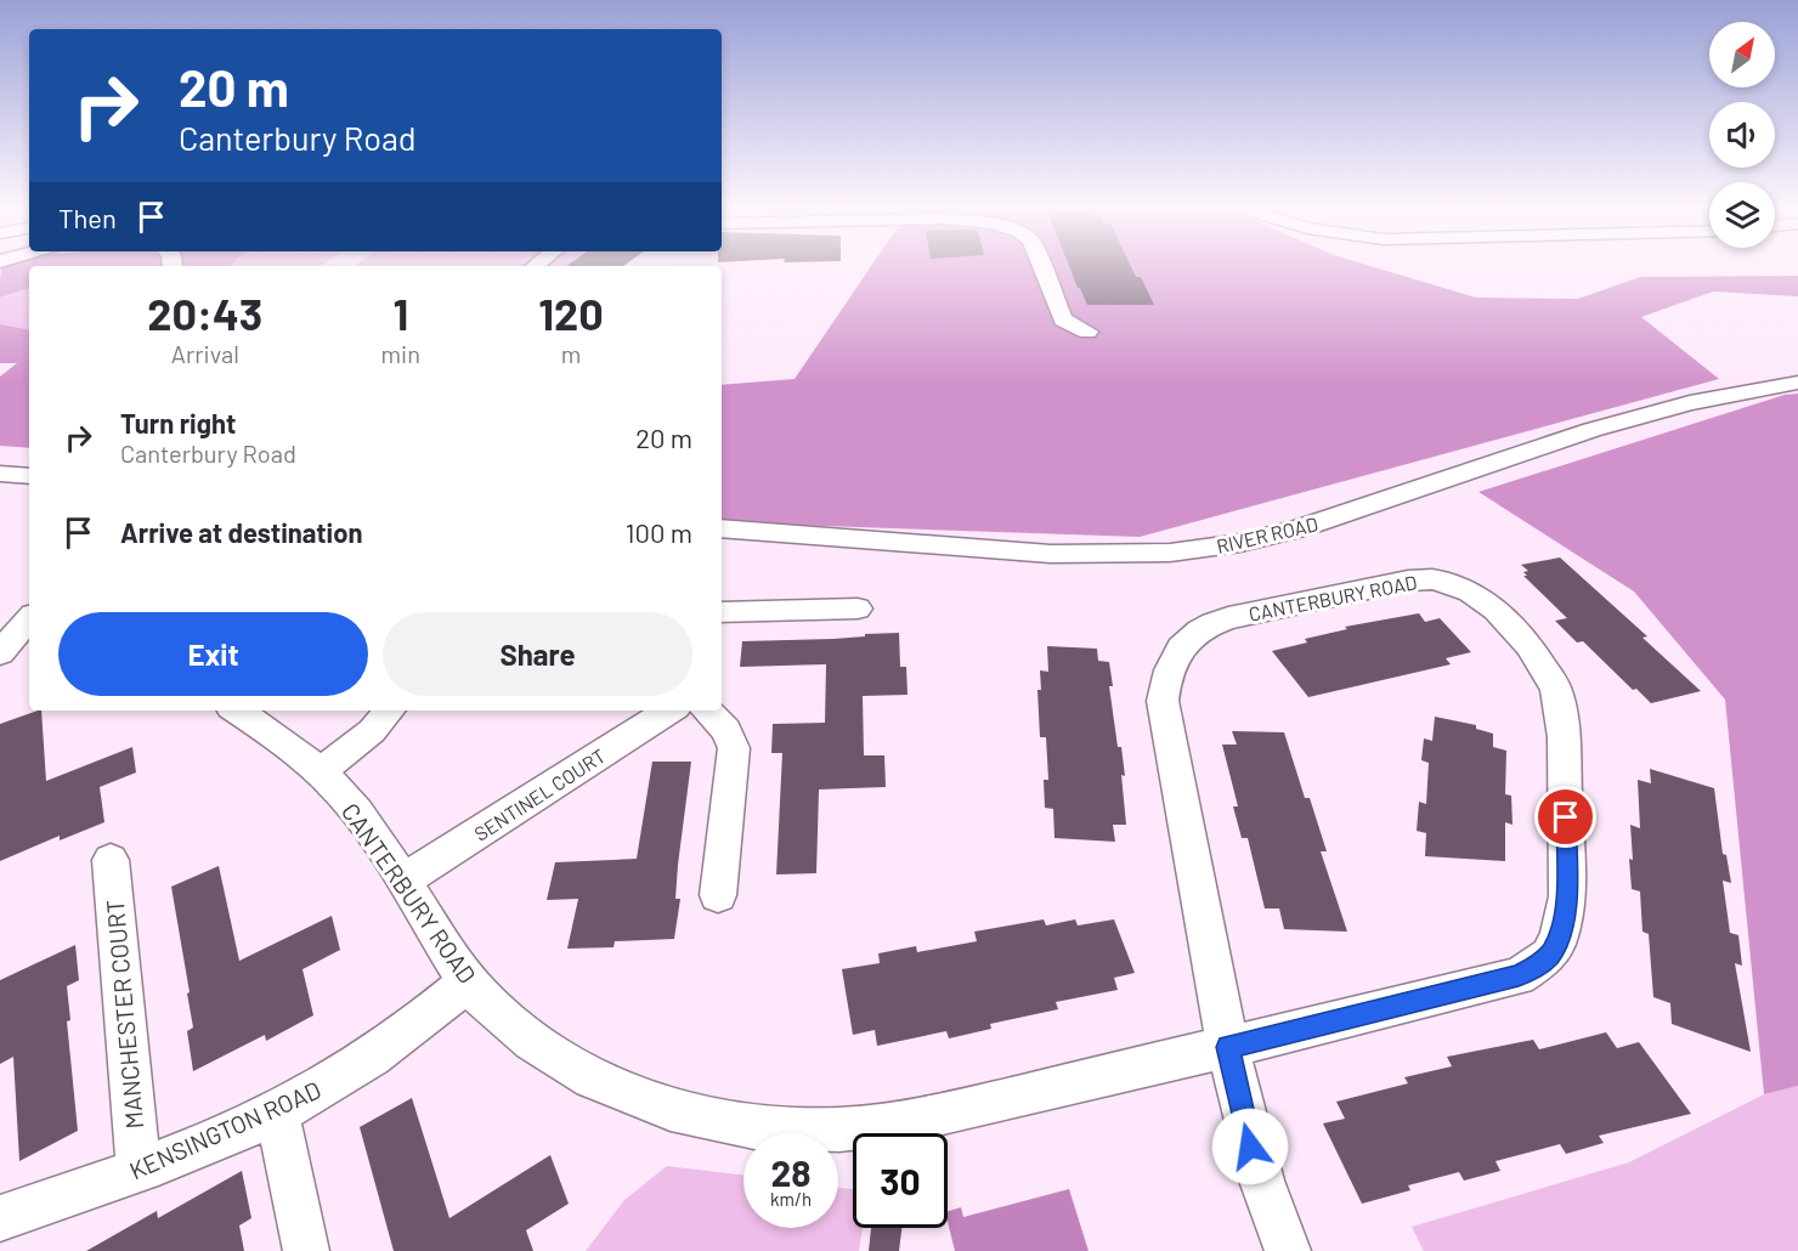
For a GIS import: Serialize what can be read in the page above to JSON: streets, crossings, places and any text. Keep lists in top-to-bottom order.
{
  "streets": {
    "street": [
      "RIVER ROAD",
      "CANTERBURY ROAD",
      "SENTINEL COURT",
      "MANCHESTER COURT",
      "KENSINGTON ROAD"
    ]
  },
  "crossings": [
    ["CANTERBURY ROAD", "SENTINEL COURT"],
    ["CANTERBURY ROAD", "KENSINGTON ROAD"],
    ["MANCHESTER COURT", "KENSINGTON ROAD"]
  ],
  "north": "top right",
  "page": {
    "turn": ["20 m", "Canterbury Road"],
    "then": "Then",
    "eta": [
      "20:43",
      "Arrival",
      "1",
      "min",
      "120",
      "m"
    ],
    "list": [
      {
        "name": "Turn right",
        "note": "Canterbury Road",
        "value": "20 m"
      },
      {
        "name": "Arrive at destination",
        "value": "100 m"
      }
    ],
    "buttons": ["Exit", "Share"],
    "speed": "28 km/h",
    "limit": "30"
  }
}
